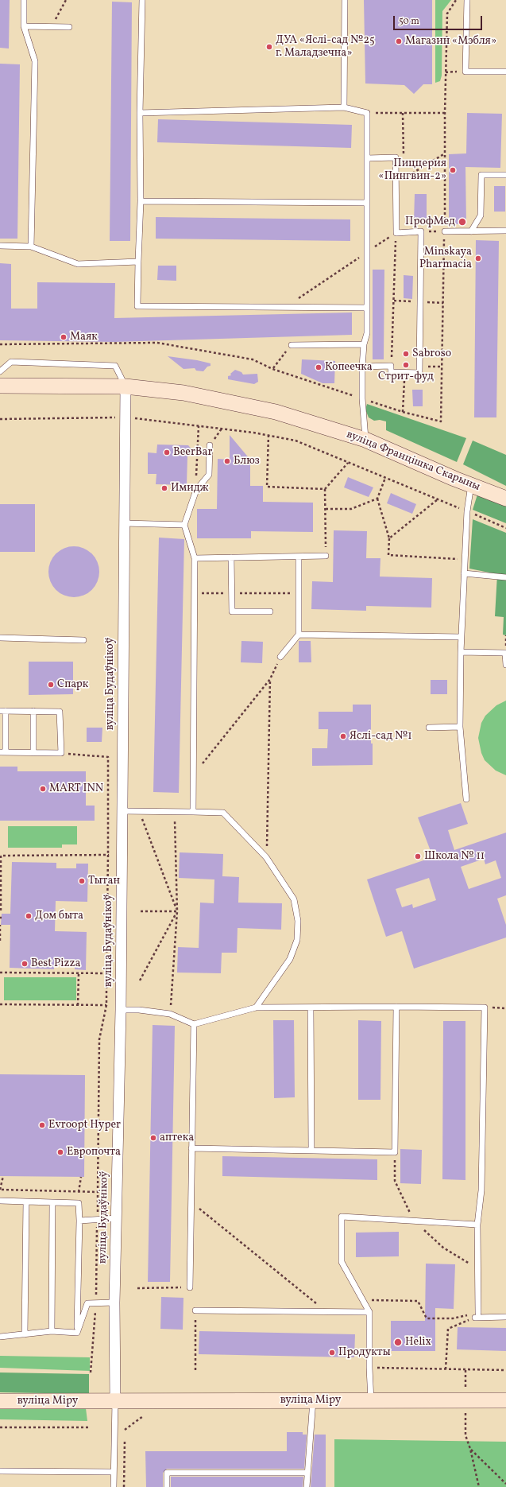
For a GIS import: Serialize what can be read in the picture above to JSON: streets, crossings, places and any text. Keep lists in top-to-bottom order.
{
  "streets": {
    "main road": ["вуліца Францішка Скарыны", "вуліца Міру"],
    "street": ["вуліца Будаўнікоў"]
  },
  "crossings": [
    ["вуліца Францішка Скарыны", "вуліца Будаўнікоў"],
    ["вуліца Будаўнікоў", "вуліца Міру"]
  ],
  "places": [
    "Магазин «Мэбля»",
    "ДУА «Яслі-сад №25 г. Маладзечна»",
    "Пиццерия «Пингвин-2»",
    "ПрофМед",
    "Minskaya Pharmacia",
    "Маяк",
    "Sabroso",
    "Стрит-фуд",
    "Копеечка",
    "BeerBar",
    "Блюз",
    "Имидж",
    "Спарк",
    "Яслі-сад №1",
    "MART INN",
    "Школа № 11",
    "Тытан",
    "Дом быта",
    "Best Pizza",
    "Evroopt Hyper",
    "аптека",
    "Европочта",
    "Helix",
    "Продукты"
  ],
  "scale_bar": "50 m"
}
